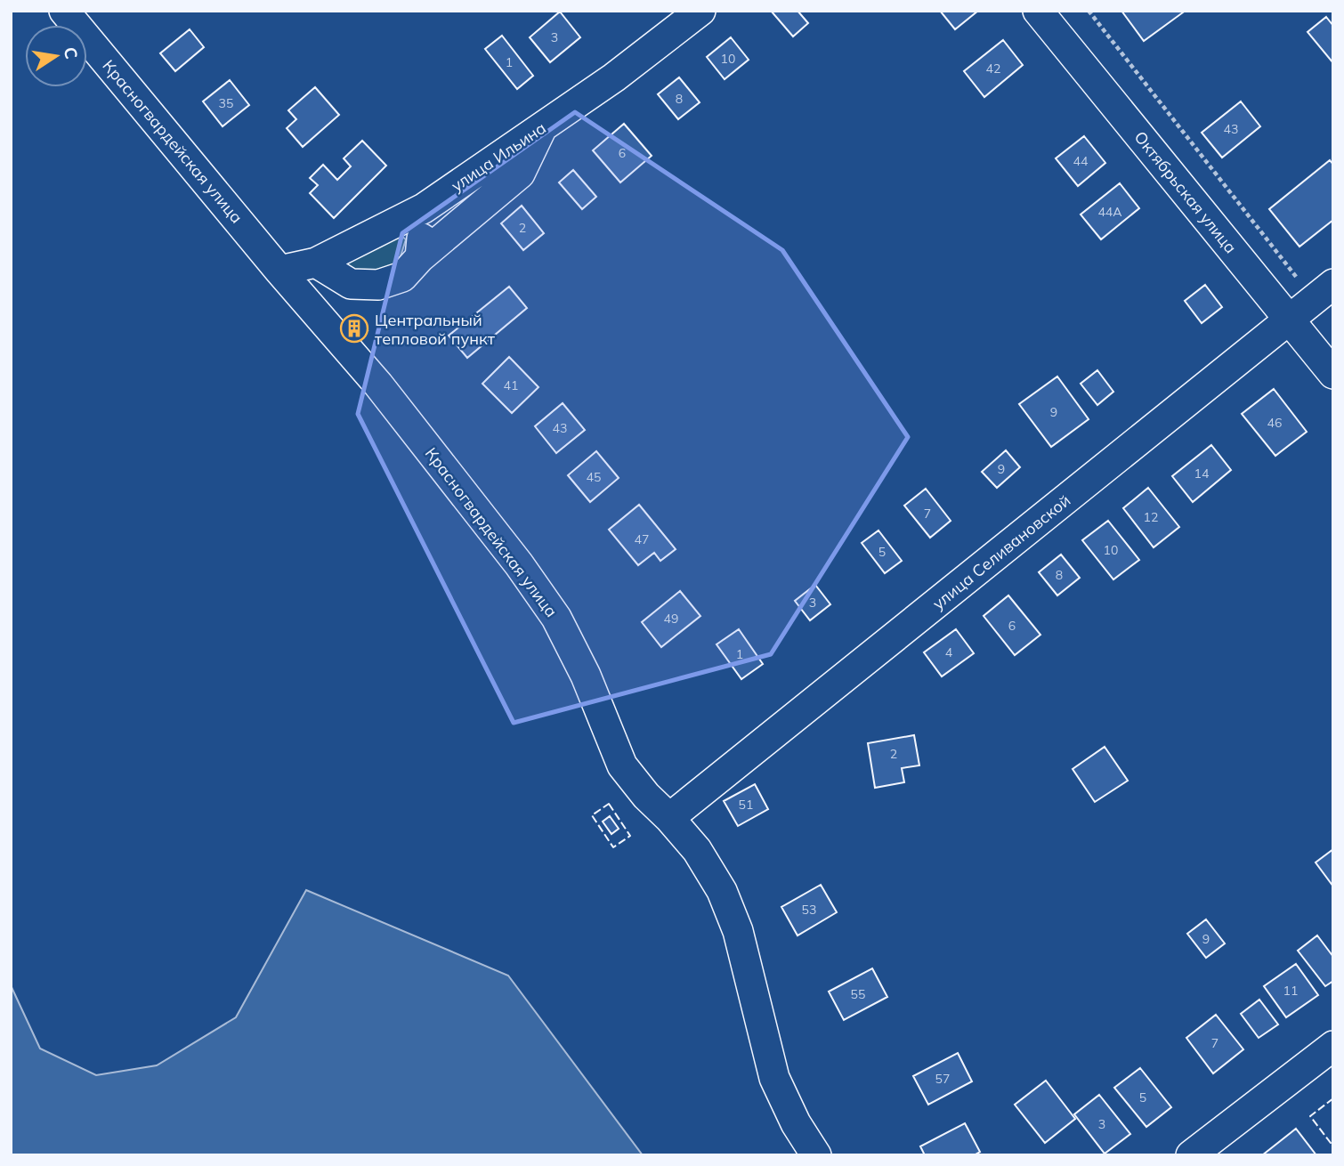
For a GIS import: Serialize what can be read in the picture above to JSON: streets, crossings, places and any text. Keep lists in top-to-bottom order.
{
  "streets": {
    "street": [
      "Красногвардейская улица",
      "улица Ильина",
      "Октябрьская улица",
      "улица Селивановской"
    ]
  },
  "crossings": [
    ["Красногвардейская улица", "улица Ильина"],
    ["Красногвардейская улица", "улица Селивановской"],
    ["Октябрьская улица", "улица Селивановской"]
  ],
  "places": {
    "building": ["Центральный тепловой пункт"]
  },
  "house_numbers": [
    "3",
    "10",
    "1",
    "42",
    "8",
    "35",
    "43",
    "6",
    "44",
    "44А",
    "2",
    "41",
    "9",
    "46",
    "43",
    "9",
    "14",
    "45",
    "7",
    "12",
    "47",
    "10",
    "5",
    "8",
    "3",
    "49",
    "6",
    "4",
    "1",
    "2",
    "51",
    "53",
    "9",
    "11",
    "55",
    "7",
    "57",
    "5",
    "3"
  ],
  "north": "right"
}
